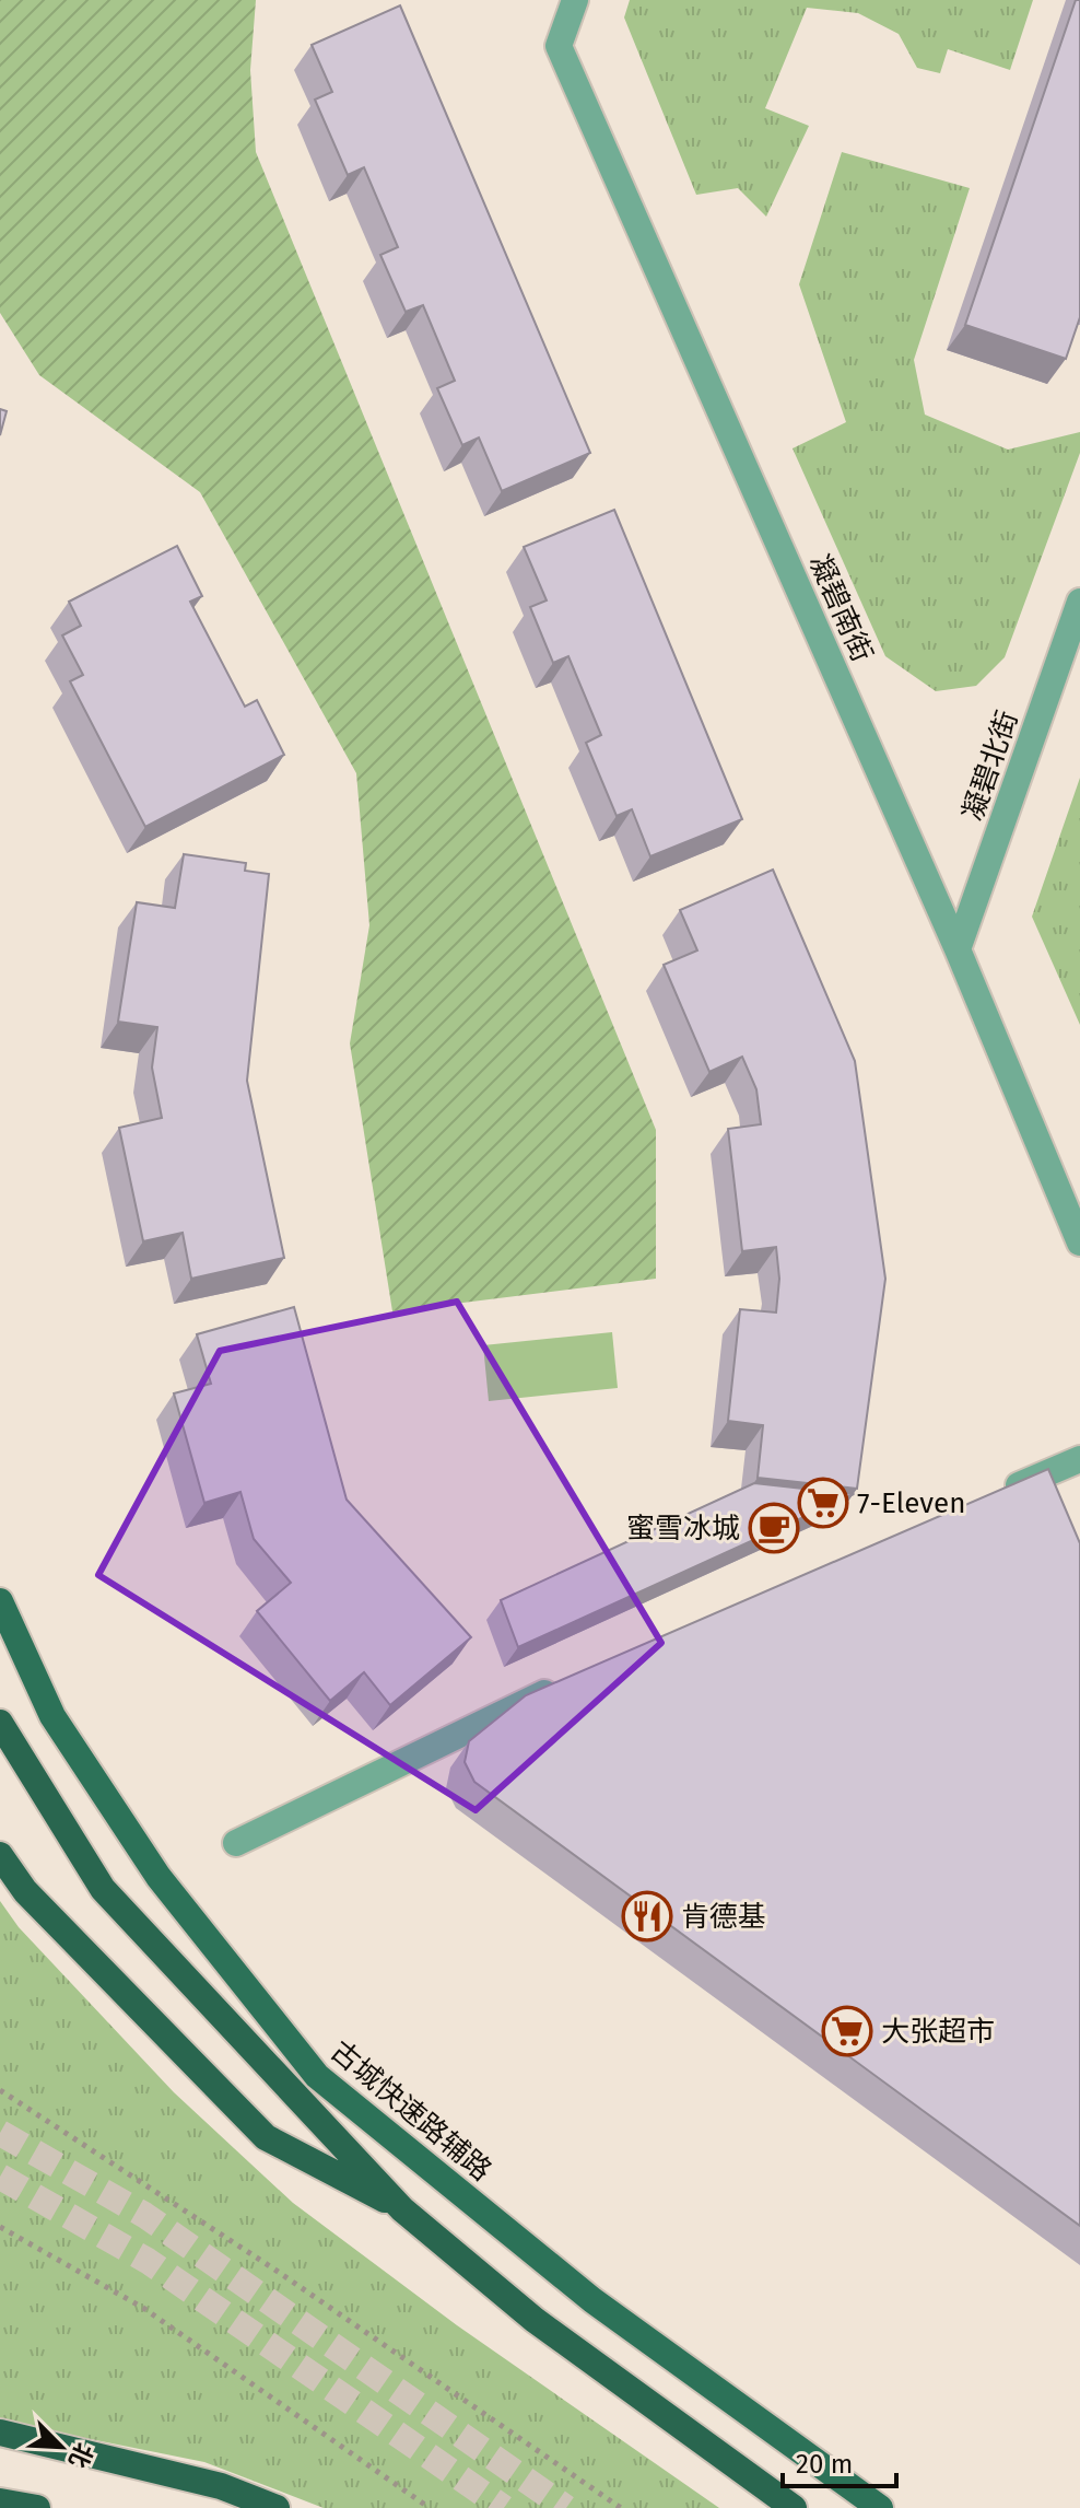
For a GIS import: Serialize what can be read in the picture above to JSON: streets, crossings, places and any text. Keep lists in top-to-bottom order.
{
  "streets": {
    "main road": ["古城快速路辅路"],
    "street": ["凝碧南街", "凝碧北街"]
  },
  "crossings": [
    ["凝碧南街", "凝碧北街"]
  ],
  "places": {
    "supermarket": ["7-Eleven", "大张超市"],
    "cafe": ["蜜雪冰城"],
    "restaurant": ["肯德基"]
  },
  "scale_bar": "20 m",
  "north": "bottom right"
}
